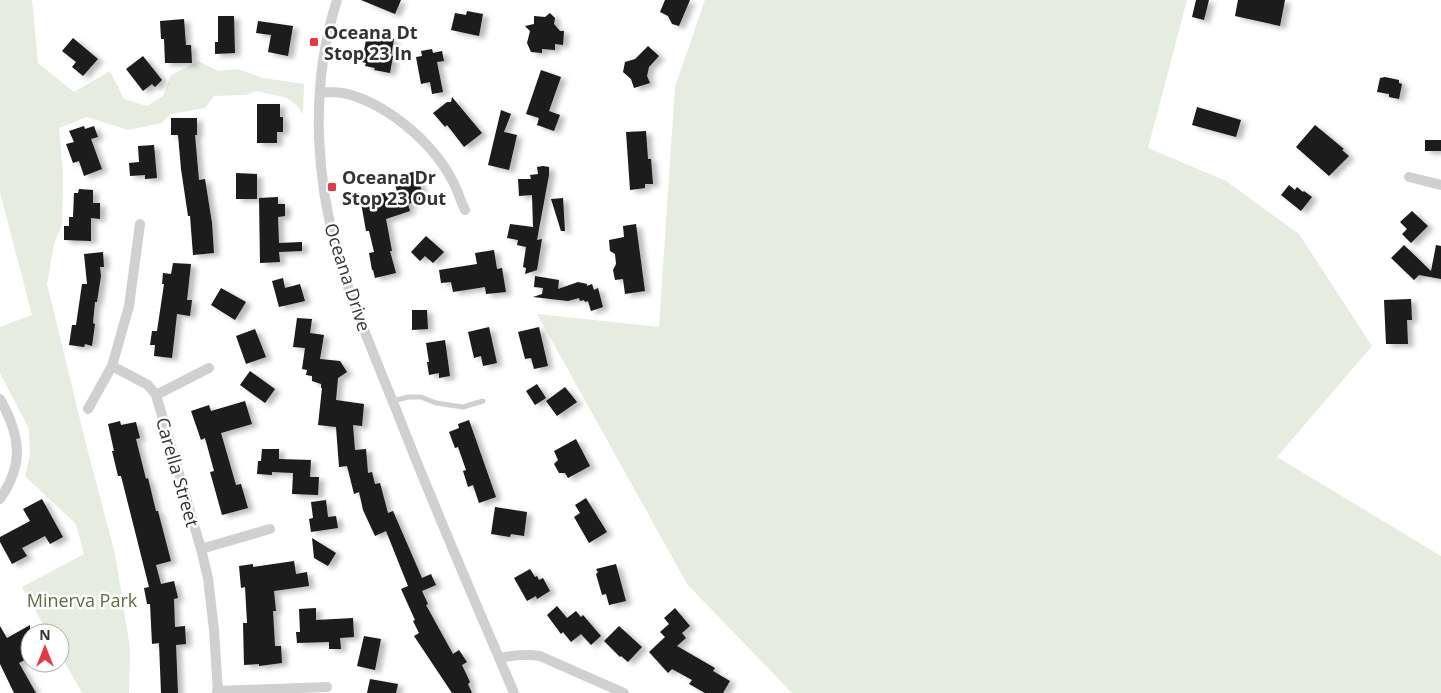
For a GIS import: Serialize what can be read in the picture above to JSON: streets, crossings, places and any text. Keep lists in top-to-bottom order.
{
  "streets": {
    "street": ["Oceana Drive", "Carella Street"]
  },
  "parks": ["Minerva Park"],
  "places": {
    "transit": ["Oceana Dt Stop 23 In", "Oceana Dr Stop 23 Out"]
  },
  "north": "top"
}
